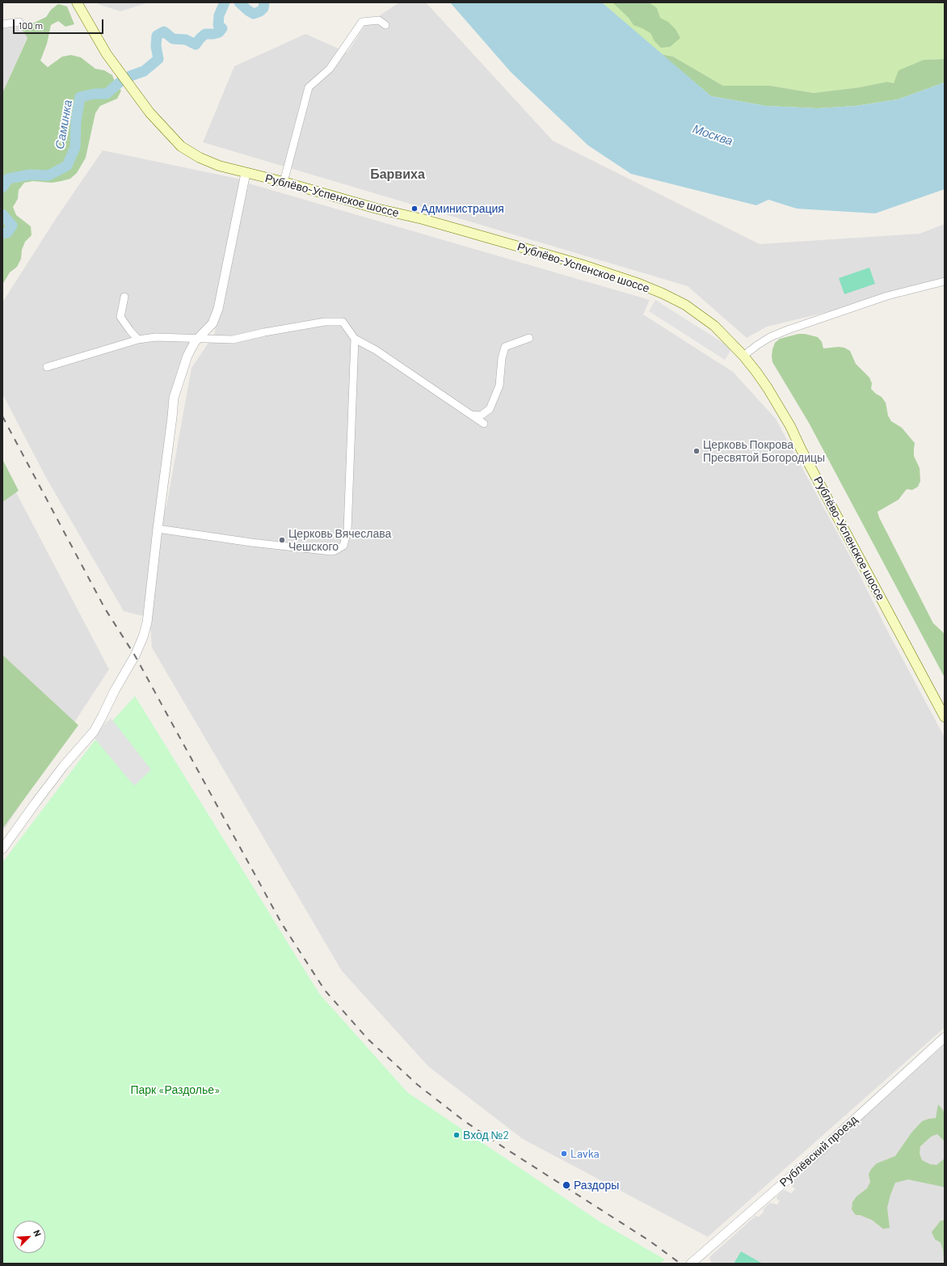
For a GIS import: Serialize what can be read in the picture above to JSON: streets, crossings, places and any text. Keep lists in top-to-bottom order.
{
  "streets": {
    "main road": ["Рублёво-Успенское шоссе"],
    "street": ["Рублёвский проезд"]
  },
  "districts": ["Барвиха"],
  "water": ["Саминка", "Москва"],
  "parks": ["Парк «Раздолье»"],
  "places": [
    "Администрация",
    "Церковь Покрова Пресвятой Богородицы",
    "Церковь Вячеслава Чешского",
    "Вход №2",
    "Lavka",
    "Раздоры"
  ],
  "scale_bar": "100 m",
  "north": "top right"
}
